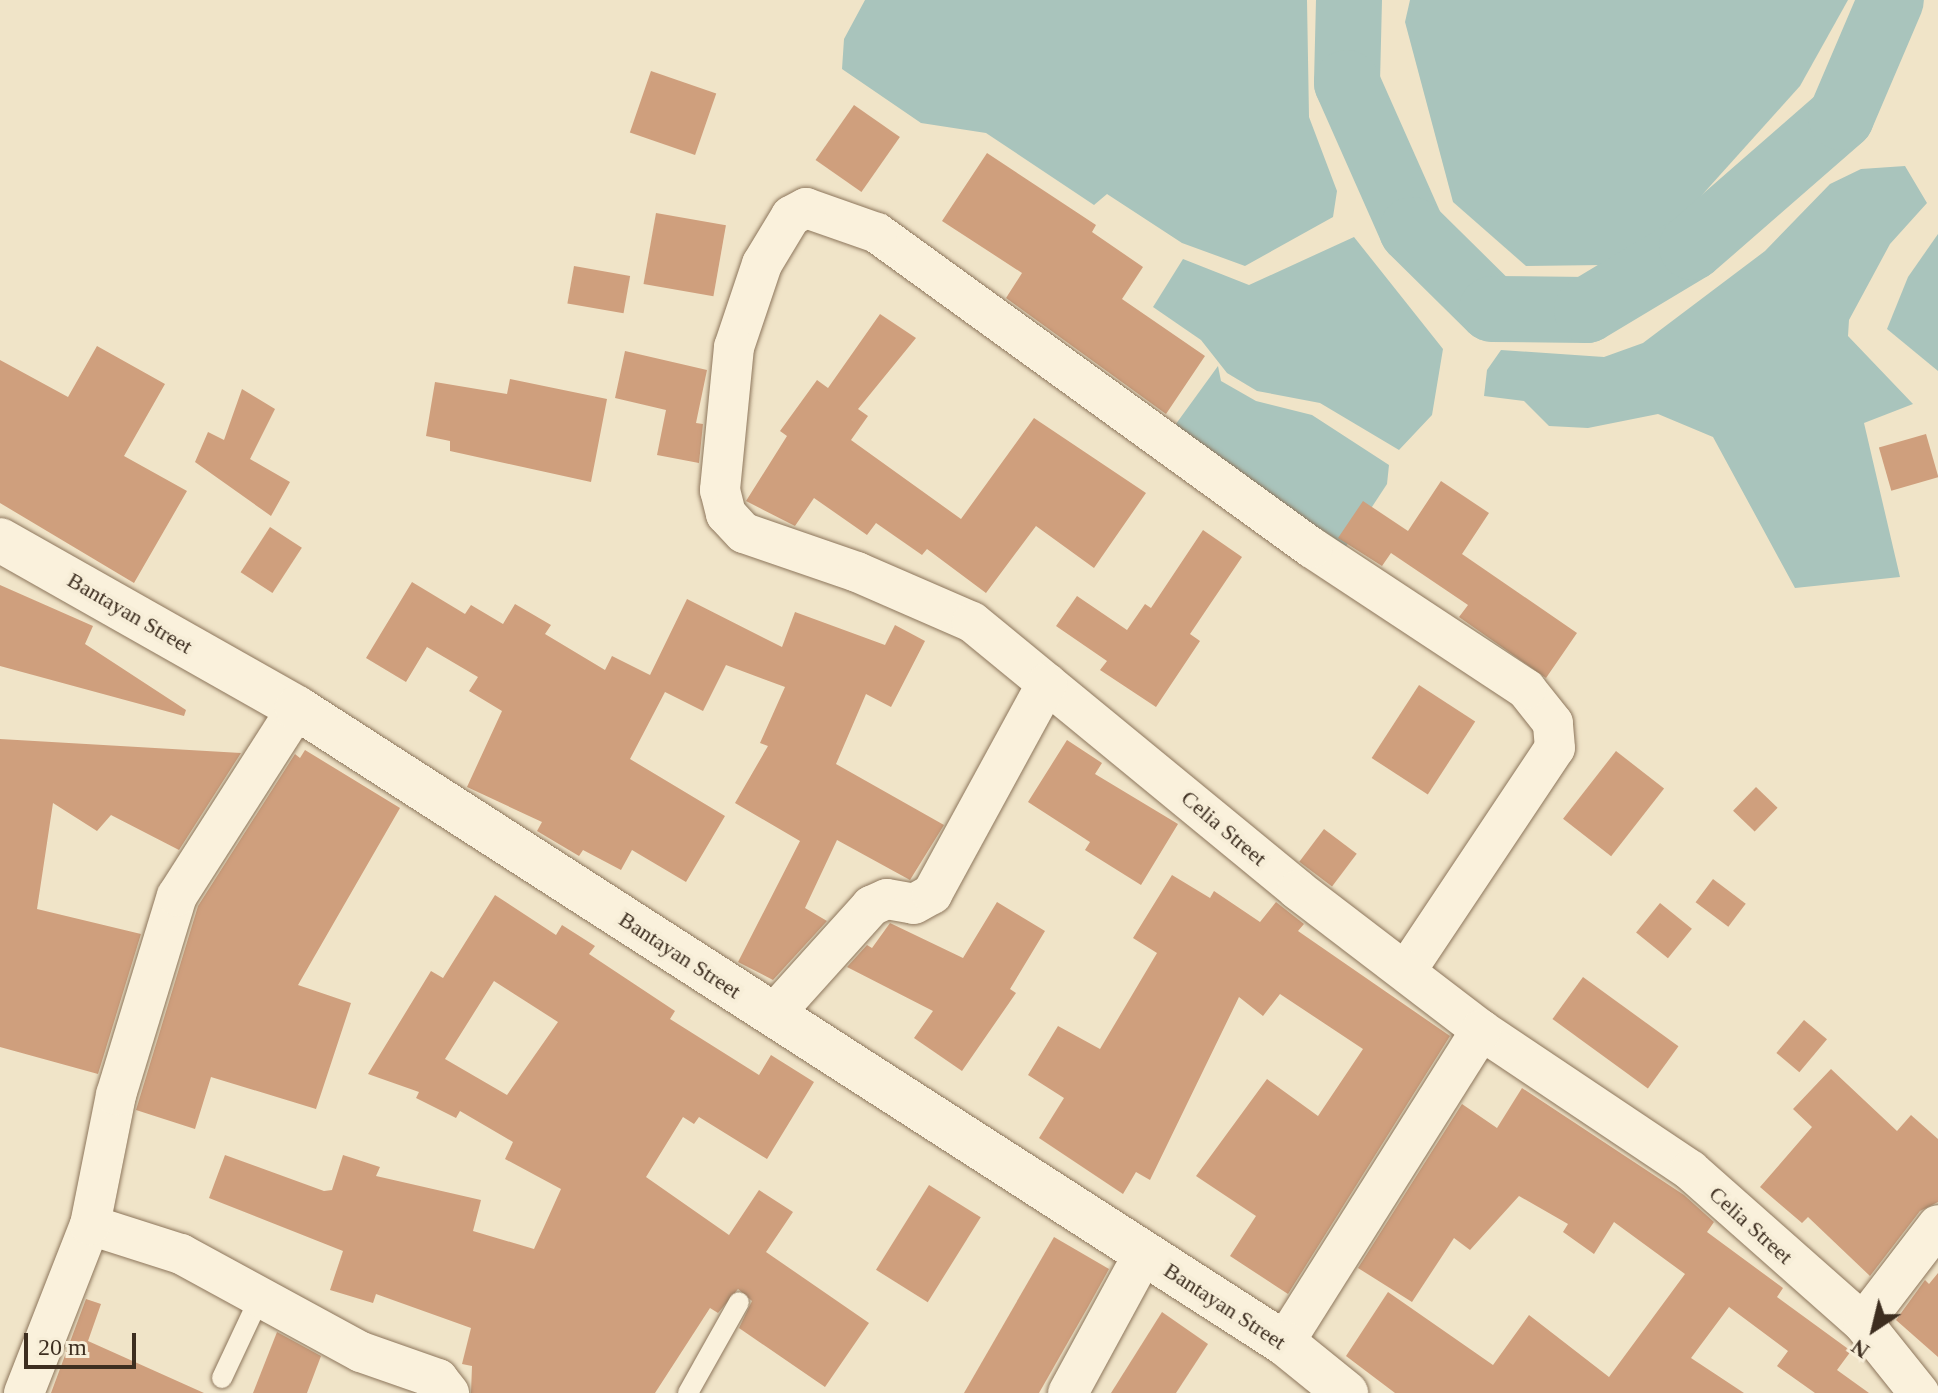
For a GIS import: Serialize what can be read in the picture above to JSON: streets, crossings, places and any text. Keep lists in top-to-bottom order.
{
  "streets": {
    "main road": ["Bantayan Street"],
    "street": ["Celia Street"]
  },
  "scale_bar": "20 m",
  "north": "bottom left"
}
